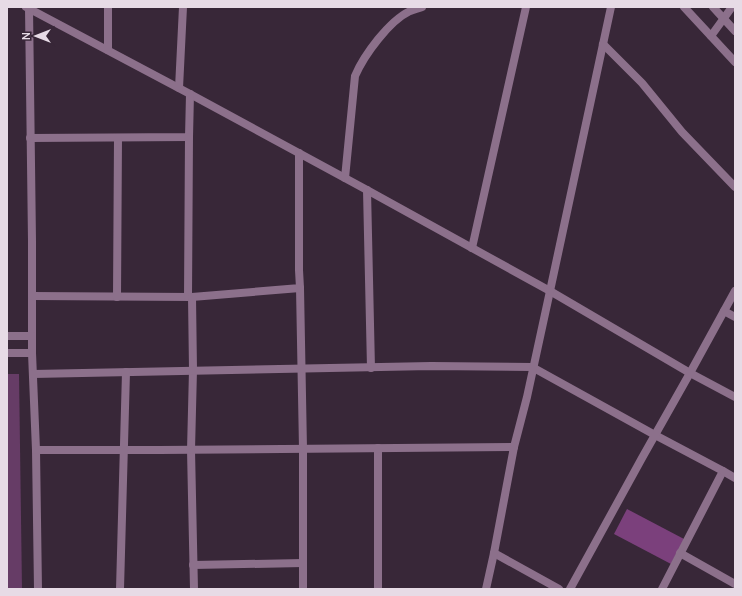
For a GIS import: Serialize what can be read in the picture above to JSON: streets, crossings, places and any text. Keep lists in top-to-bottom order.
{
  "north": "left"
}
